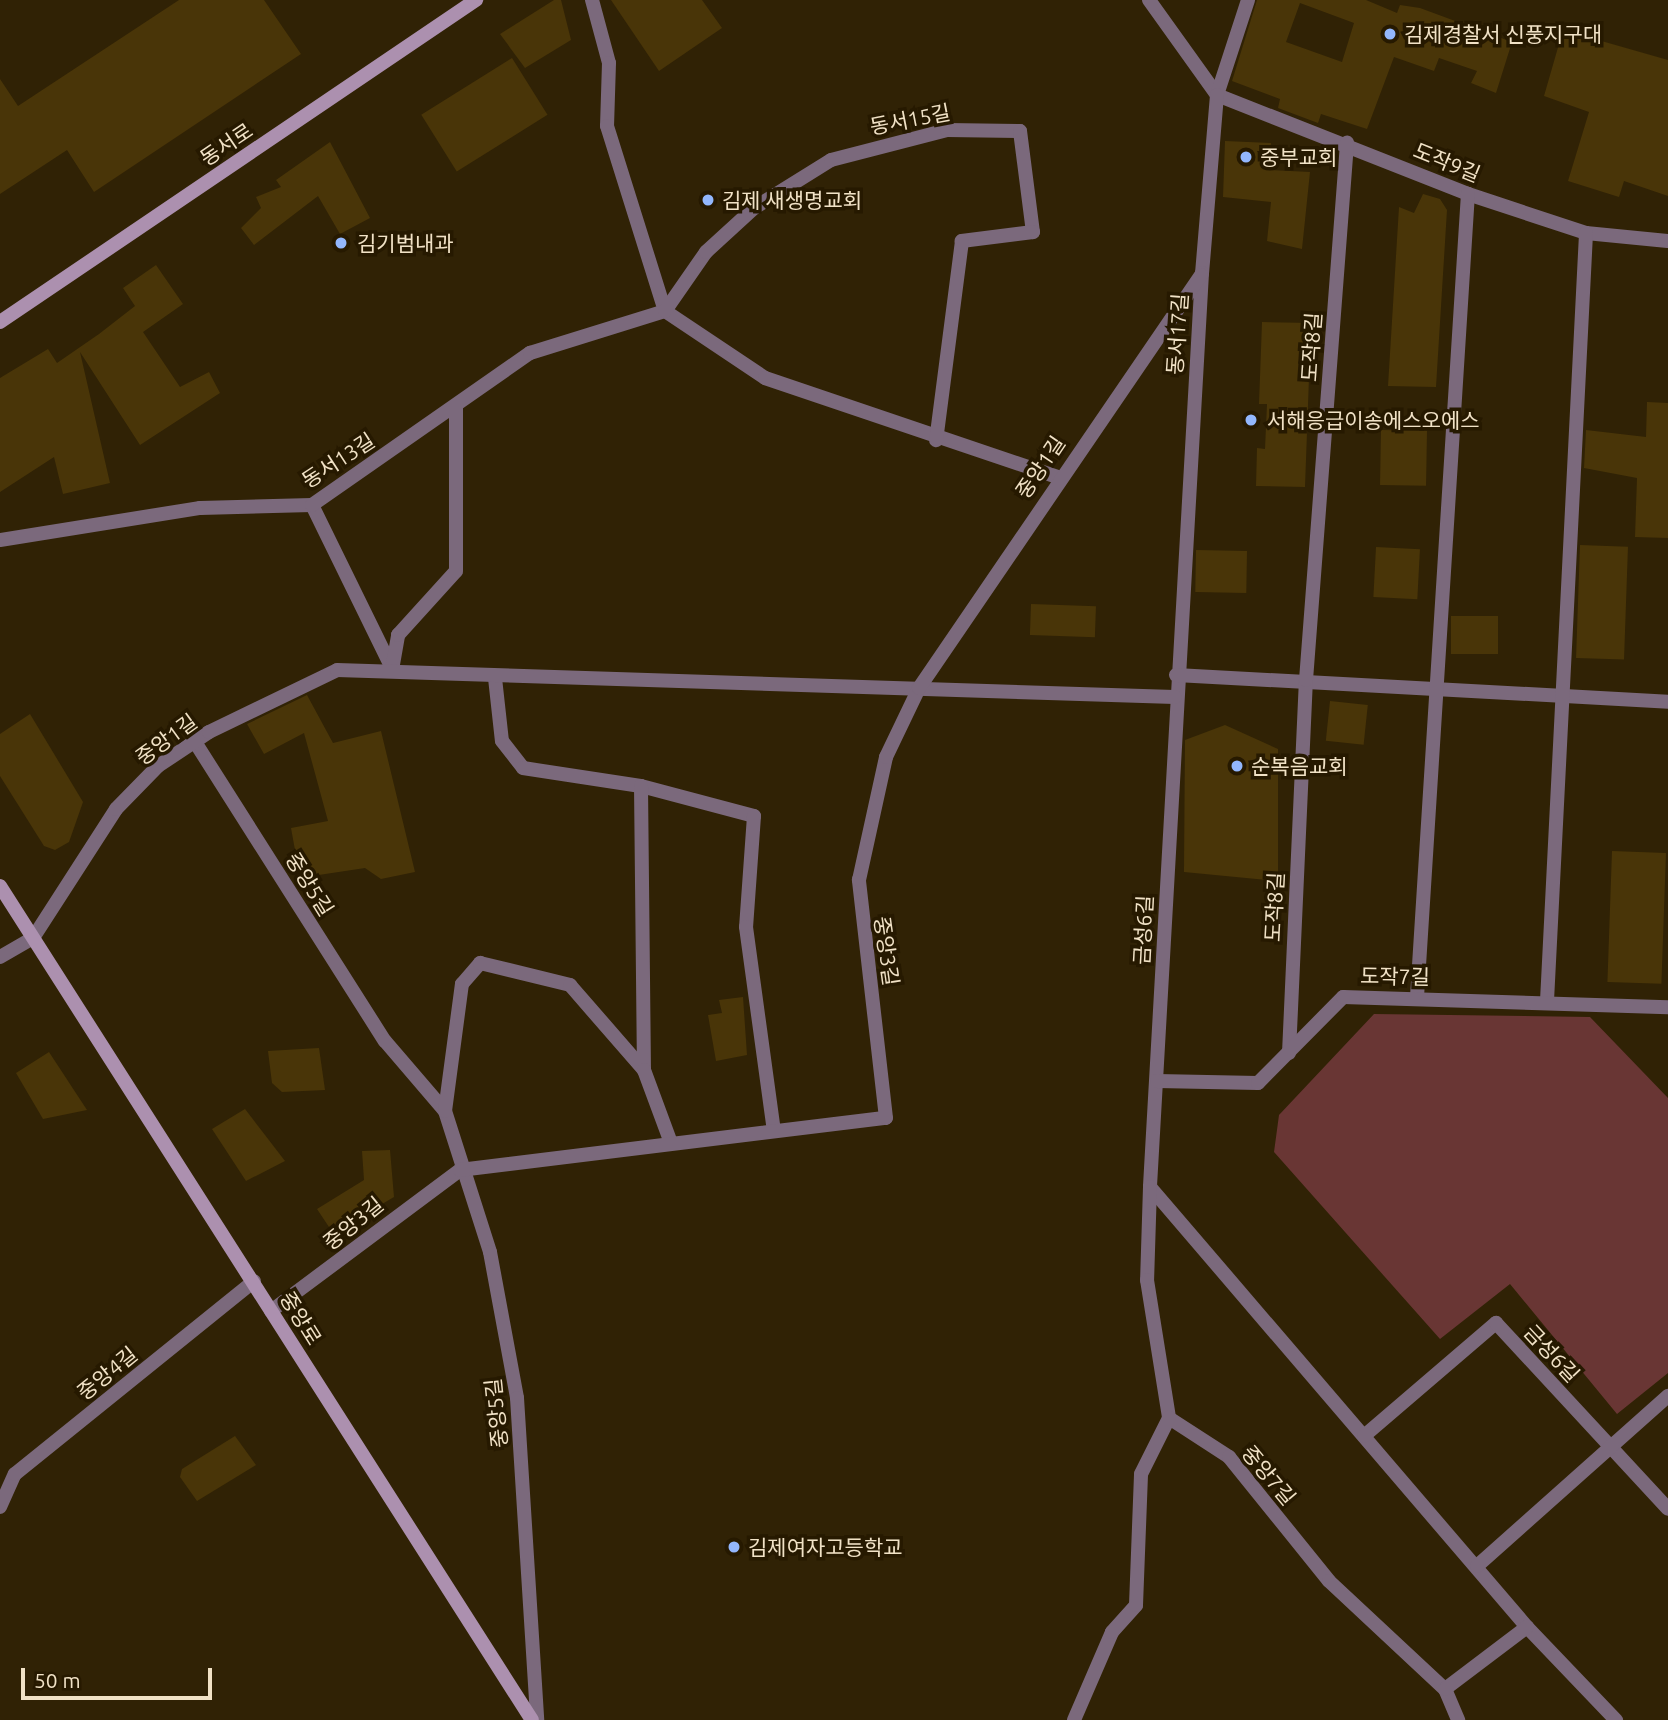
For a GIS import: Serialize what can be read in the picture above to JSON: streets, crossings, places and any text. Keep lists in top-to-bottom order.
{
  "streets": {
    "street": [
      "동서15길",
      "동서로",
      "도작9길",
      "동서17길",
      "도작8길",
      "동서13길",
      "중앙1길",
      "중앙5길",
      "금성6길",
      "중앙3길",
      "도작7길",
      "중앙로",
      "중앙4길",
      "중앙7길"
    ]
  },
  "crossings": [
    ["동서15길", "동서13길"],
    ["도작9길", "동서17길"],
    ["도작9길", "도작8길"],
    ["동서17길", "중앙1길"],
    ["동서17길", "금성6길"],
    ["도작8길", "도작7길"],
    ["중앙1길", "중앙5길"],
    ["중앙1길", "금성6길"],
    ["중앙1길", "중앙3길"],
    ["중앙1길", "중앙로"],
    ["중앙5길", "중앙3길"],
    ["중앙5길", "중앙로"],
    ["금성6길", "도작7길"],
    ["금성6길", "중앙7길"],
    ["중앙3길", "중앙로"],
    ["중앙로", "중앙4길"]
  ],
  "places": [
    "김제경찰서 신풍지구대",
    "중부교회",
    "김제 새생명교회",
    "김기범내과",
    "서해응급이송에스오에스",
    "순복음교회",
    "김제여자고등학교"
  ],
  "scale_bar": "50 m"
}
